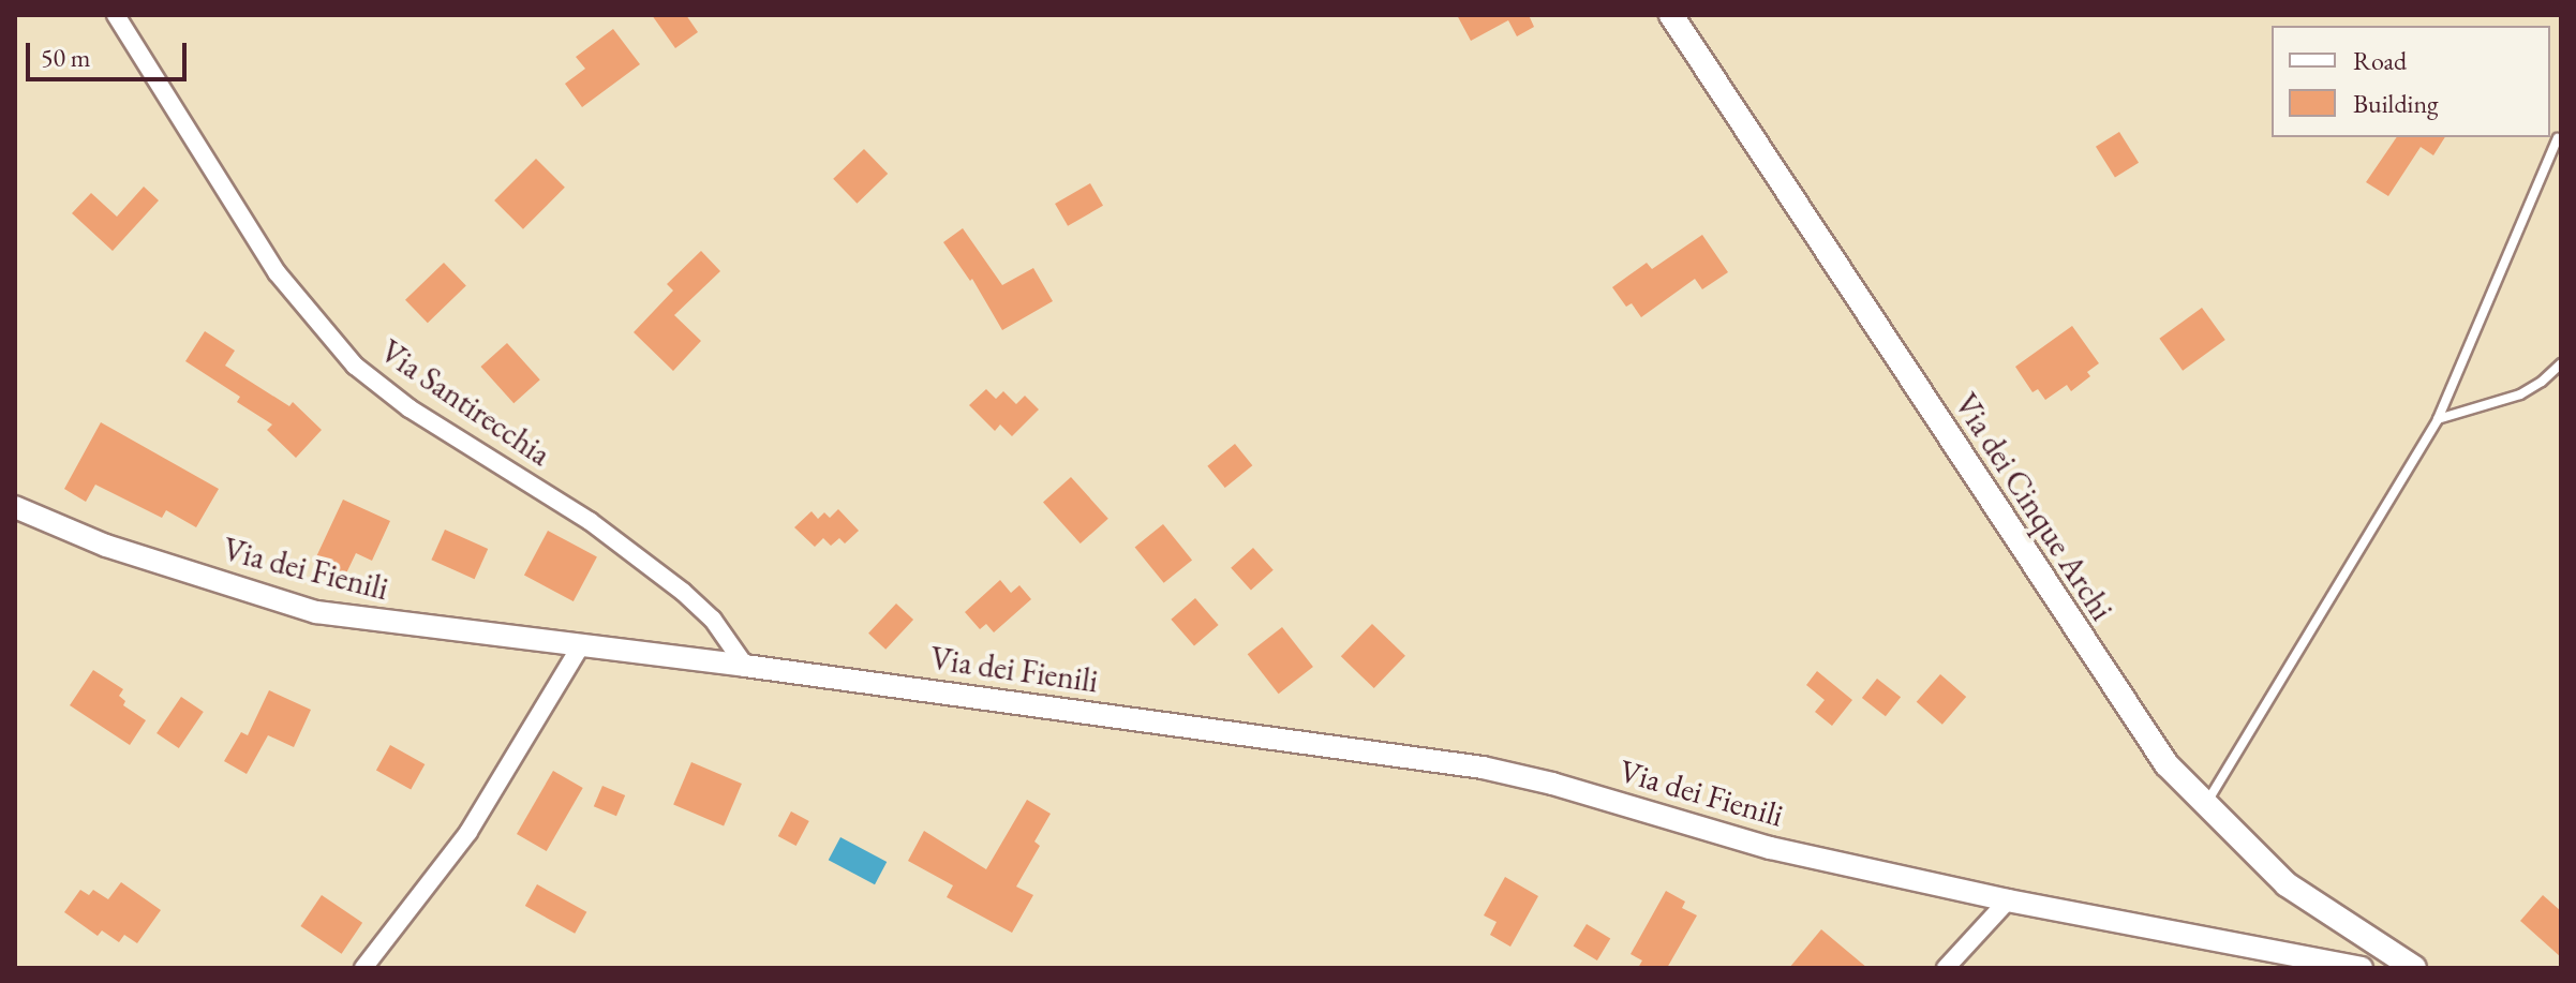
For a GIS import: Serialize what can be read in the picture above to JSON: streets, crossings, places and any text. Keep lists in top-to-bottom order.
{
  "streets": {
    "main road": ["Via dei Cinque Archi"],
    "street": ["Via Santirecchia", "Via dei Fienili"]
  },
  "crossings": [
    ["Via Santirecchia", "Via dei Fienili"]
  ],
  "legend": ["Road", "Building"],
  "scale_bar": "50 m"
}
